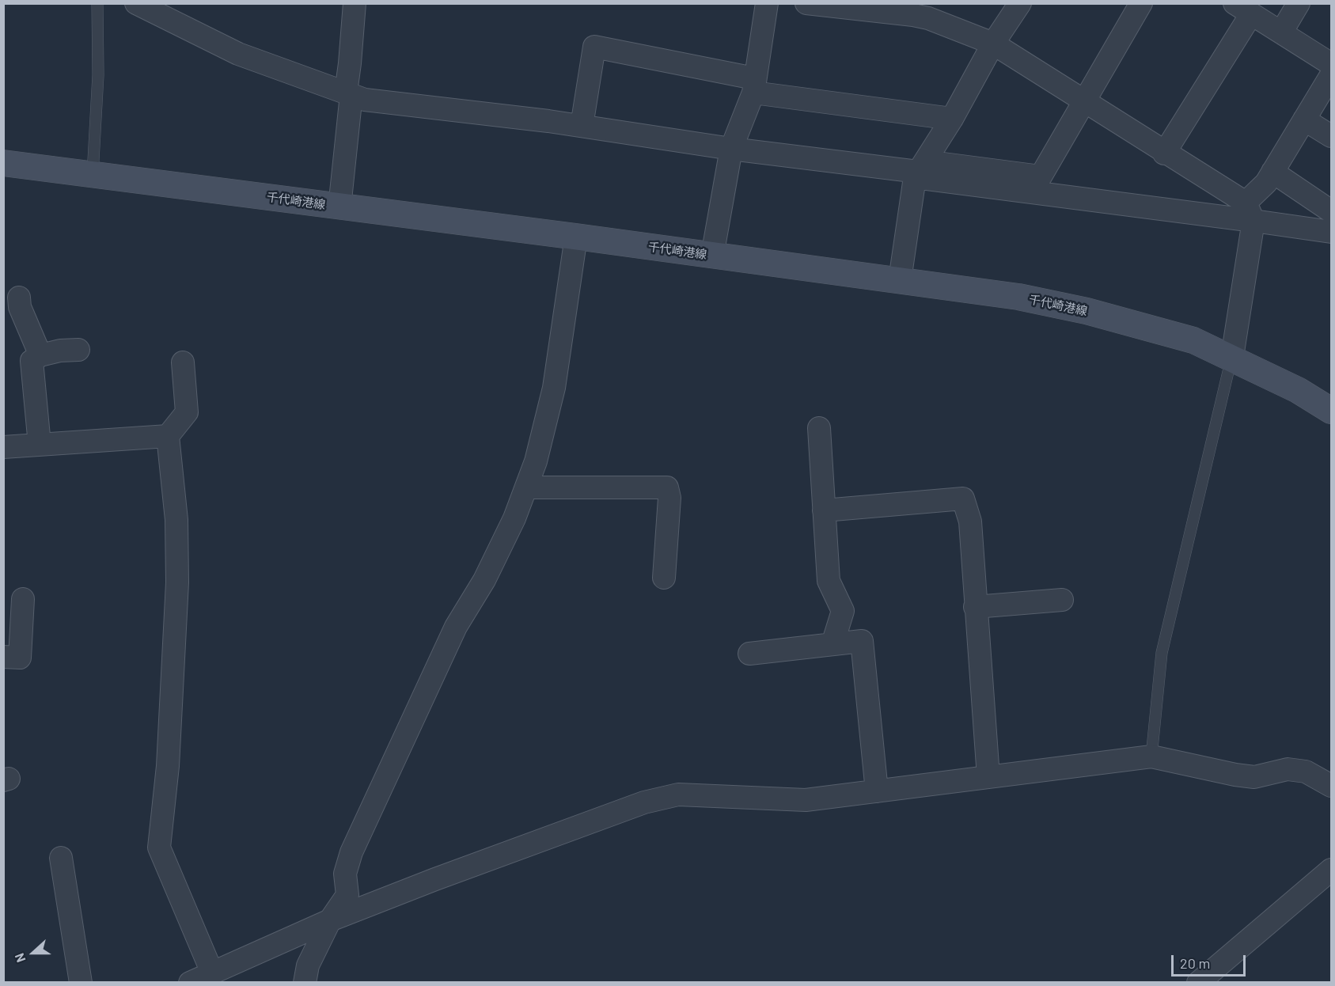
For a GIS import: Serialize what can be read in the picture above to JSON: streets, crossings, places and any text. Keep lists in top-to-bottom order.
{
  "streets": {
    "main road": ["千代崎港線"]
  },
  "scale_bar": "20 m",
  "north": "left"
}
